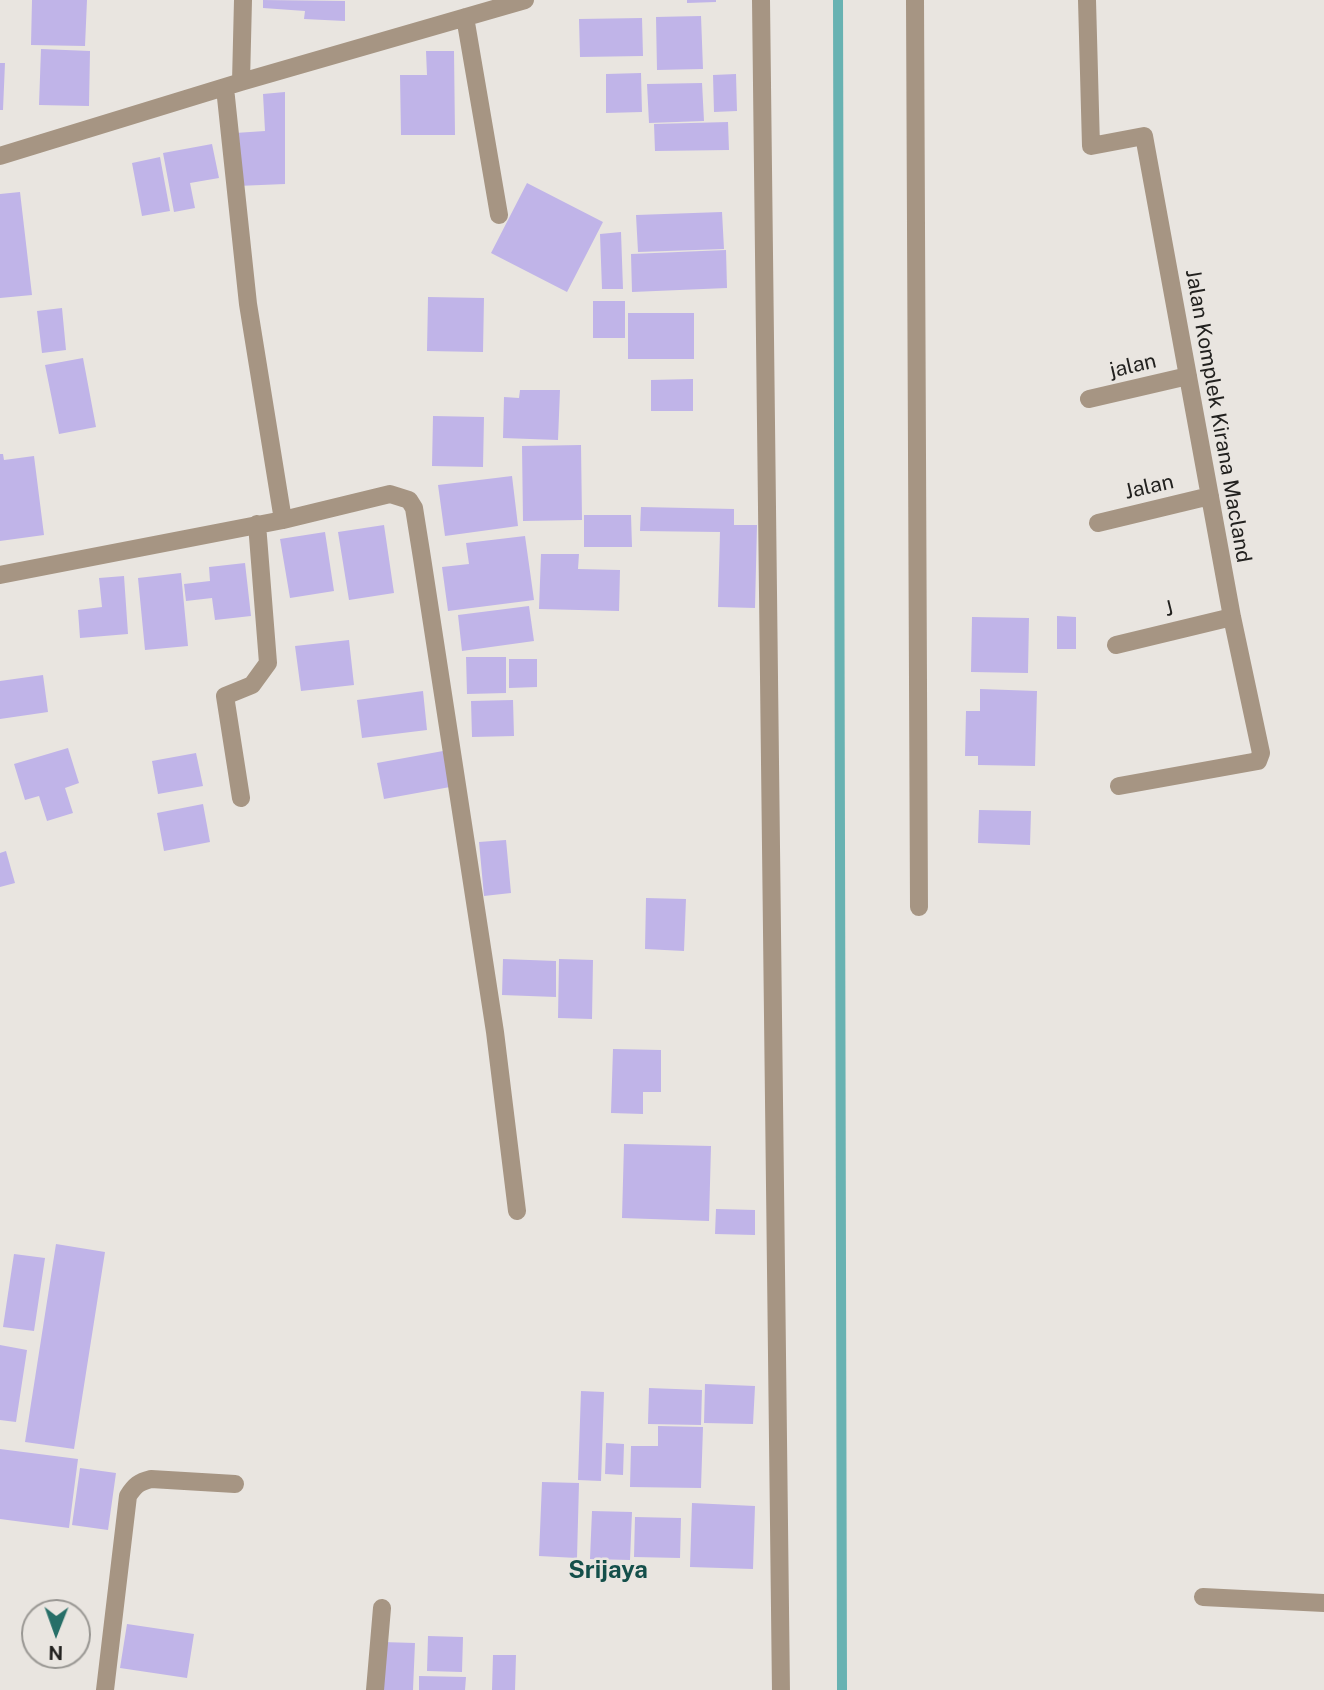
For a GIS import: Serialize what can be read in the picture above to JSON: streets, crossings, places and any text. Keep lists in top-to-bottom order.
{
  "streets": {
    "street": [
      "jalan",
      "Jalan Komplek Kirana Macland",
      "Jalan",
      "J"
    ]
  },
  "crossings": [
    ["jalan", "Jalan Komplek Kirana Macland"],
    ["Jalan Komplek Kirana Macland", "Jalan"],
    ["Jalan Komplek Kirana Macland", "J"]
  ],
  "districts": ["Srijaya"],
  "north": "bottom"
}
